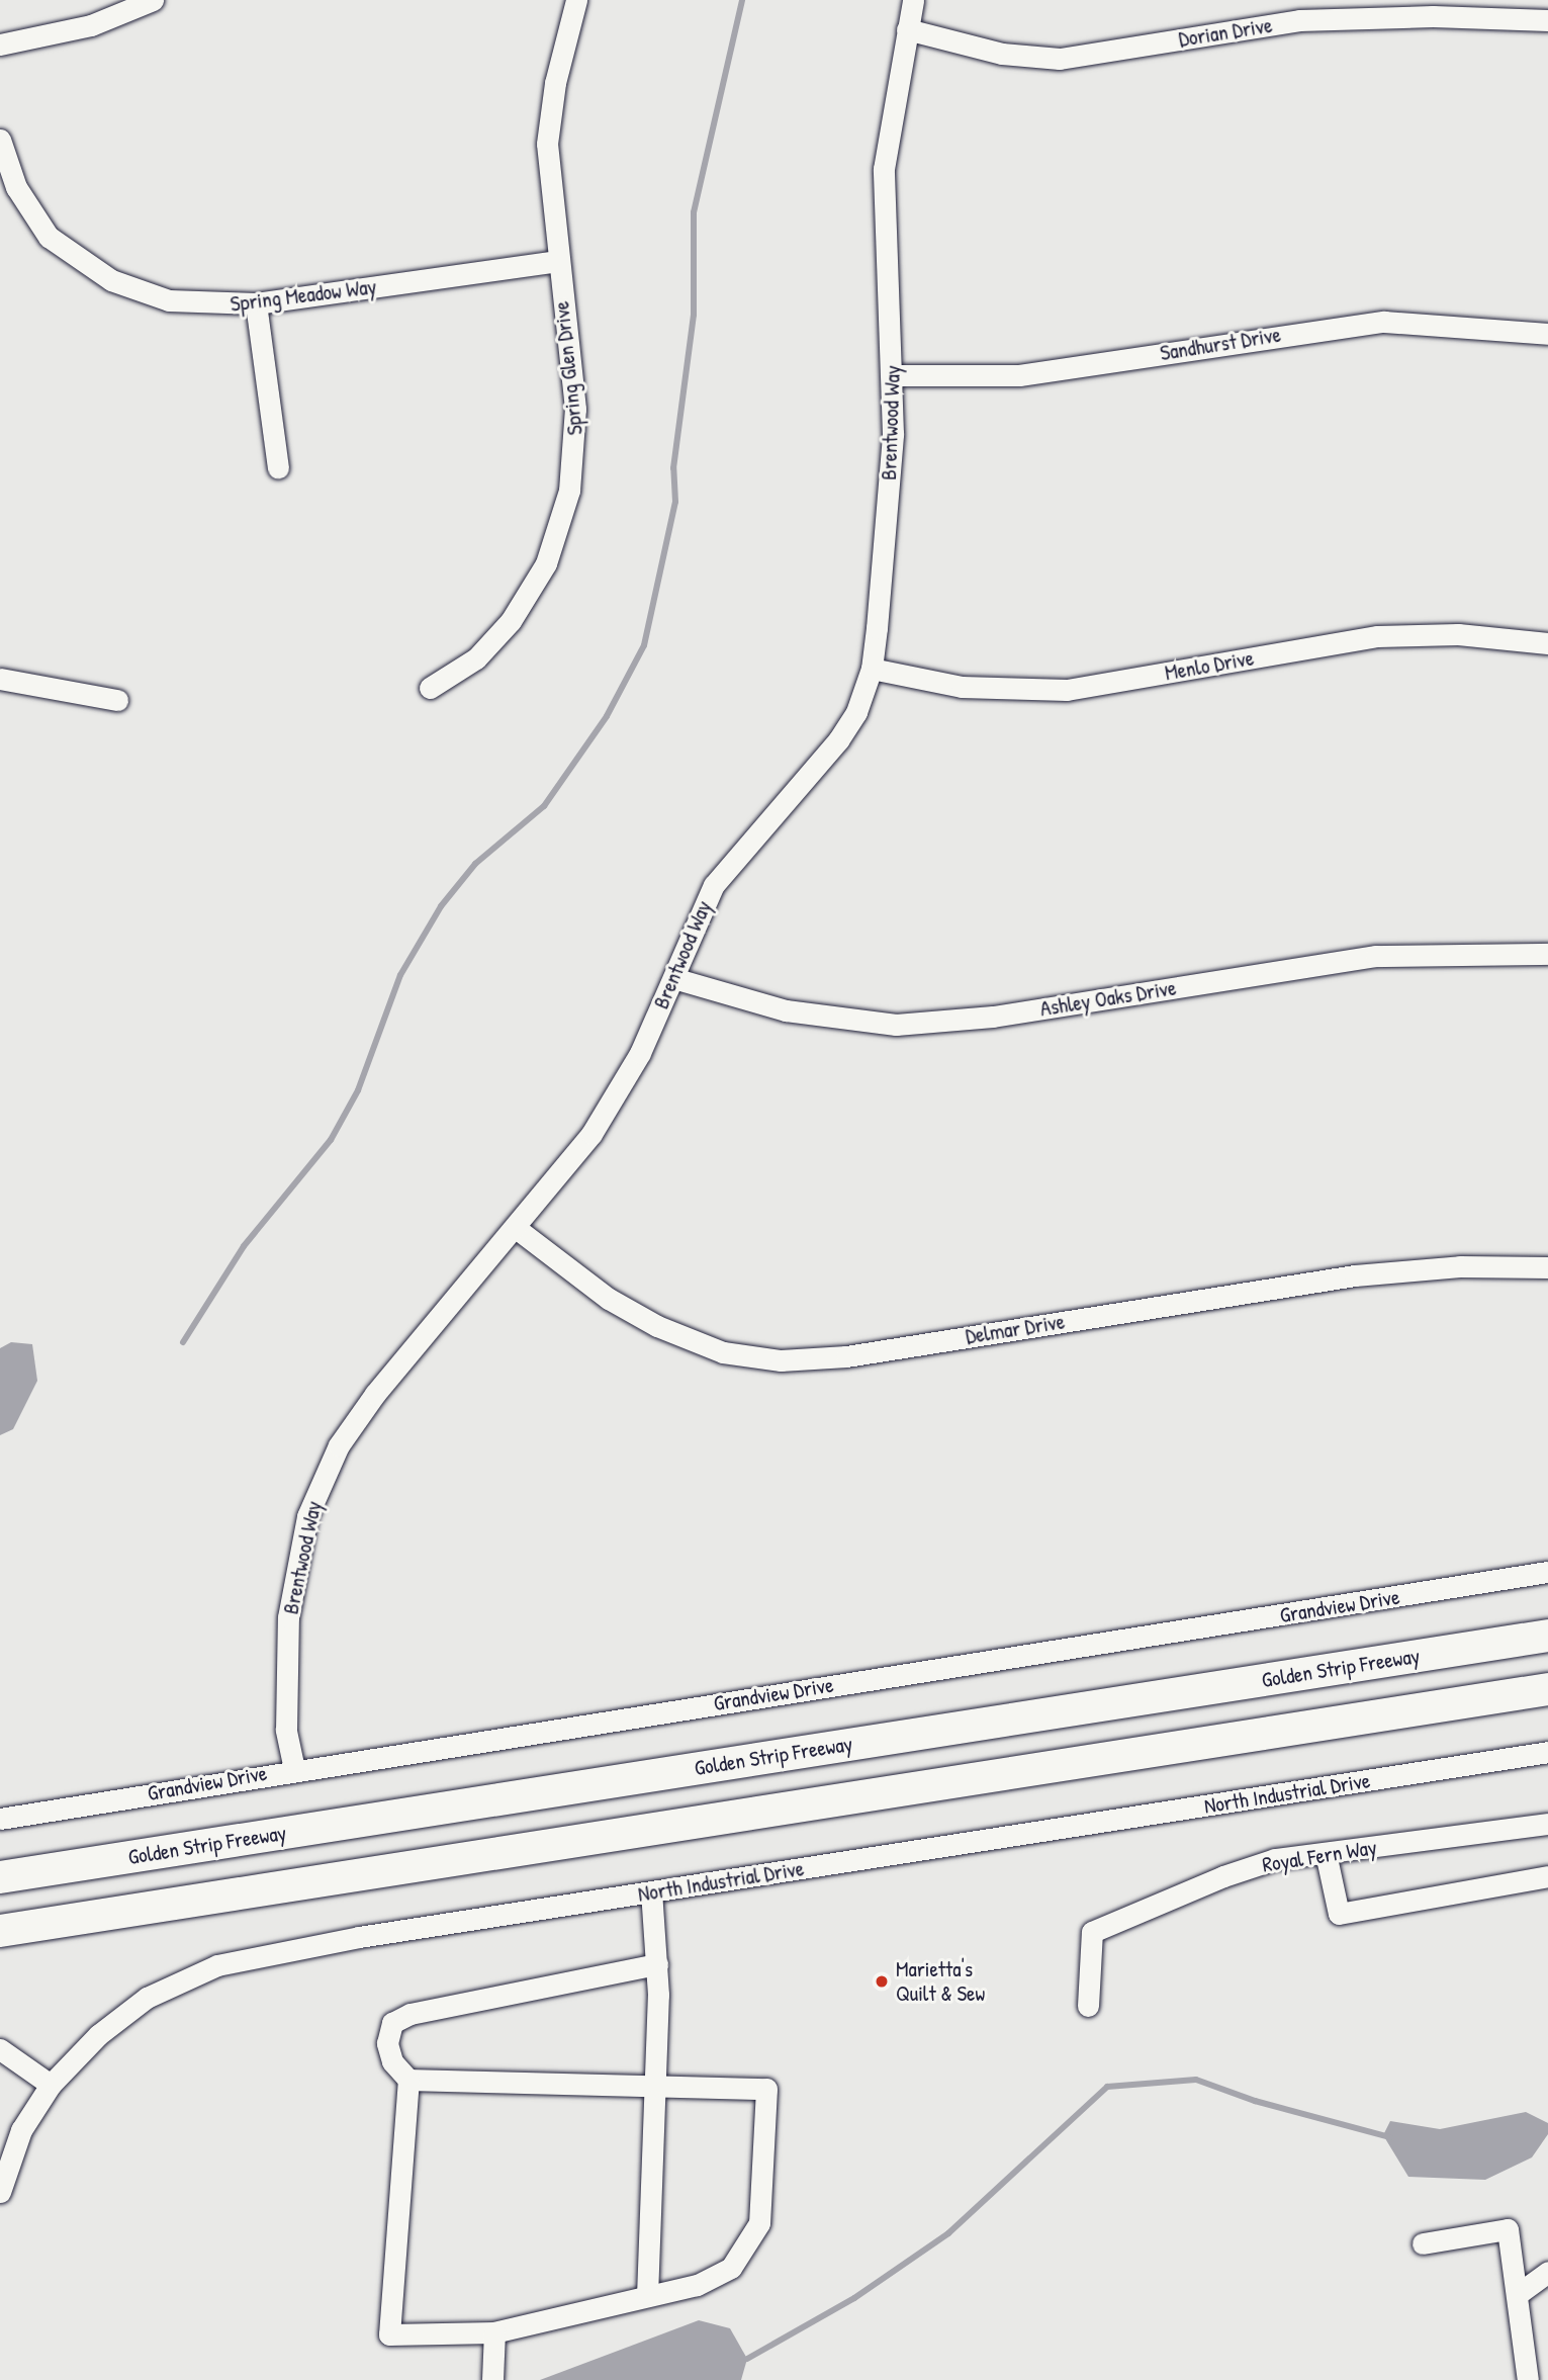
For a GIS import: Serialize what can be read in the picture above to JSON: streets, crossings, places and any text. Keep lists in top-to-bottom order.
{
  "streets": {
    "highway": ["Golden Strip Freeway"],
    "street": [
      "Dorian Drive",
      "Spring Meadow Way",
      "Sandhurst Drive",
      "Spring Glen Drive",
      "Brentwood Way",
      "Menlo Drive",
      "Ashley Oaks Drive",
      "Delmar Drive",
      "Grandview Drive",
      "North Industrial Drive",
      "Royal Fern Way"
    ]
  },
  "crossings": [
    ["Dorian Drive", "Brentwood Way"],
    ["Spring Meadow Way", "Spring Glen Drive"],
    ["Sandhurst Drive", "Brentwood Way"],
    ["Brentwood Way", "Menlo Drive"],
    ["Brentwood Way", "Ashley Oaks Drive"],
    ["Brentwood Way", "Delmar Drive"],
    ["Brentwood Way", "Grandview Drive"]
  ],
  "places": ["Marietta's Quilt & Sew"]
}
